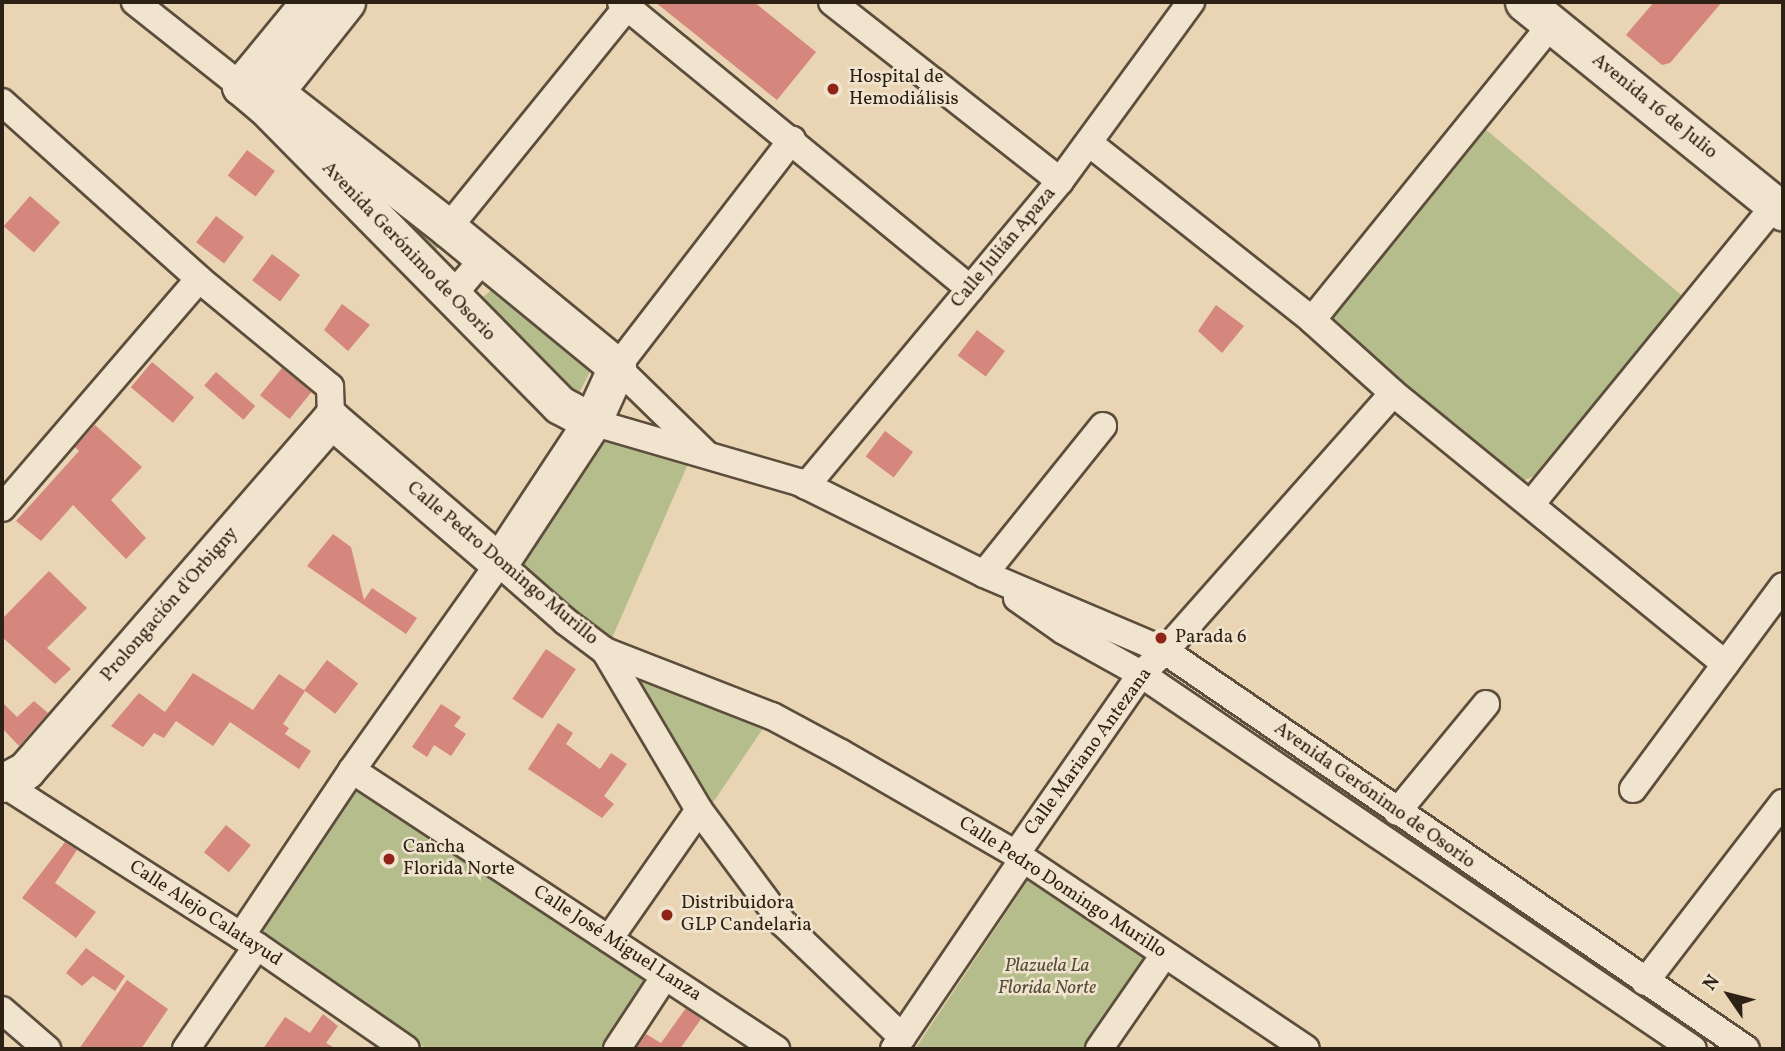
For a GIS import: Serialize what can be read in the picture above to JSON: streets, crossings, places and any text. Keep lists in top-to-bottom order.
{
  "streets": {
    "street": [
      "Avenida 16 de Julio",
      "Calle Julián Apaza",
      "Avenida Gerónimo de Osorio",
      "Calle Pedro Domingo Murillo",
      "Prolongación d'Orbigny",
      "Calle Mariano Antezana",
      "Calle Alejo Calatayud",
      "Calle José Miguel Lanza"
    ]
  },
  "crossings": [
    ["Calle Julián Apaza", "Avenida Gerónimo de Osorio"],
    ["Avenida Gerónimo de Osorio", "Calle Mariano Antezana"],
    ["Calle Pedro Domingo Murillo", "Prolongación d'Orbigny"],
    ["Calle Pedro Domingo Murillo", "Calle Mariano Antezana"],
    ["Prolongación d'Orbigny", "Calle Alejo Calatayud"]
  ],
  "parks": ["Plazuela La Florida Norte"],
  "places": [
    "Hospital de Hemodiálisis",
    "Parada 6",
    "Cancha Florida Norte",
    "Distribuidora GLP Candelaria"
  ],
  "north": "top left"
}
